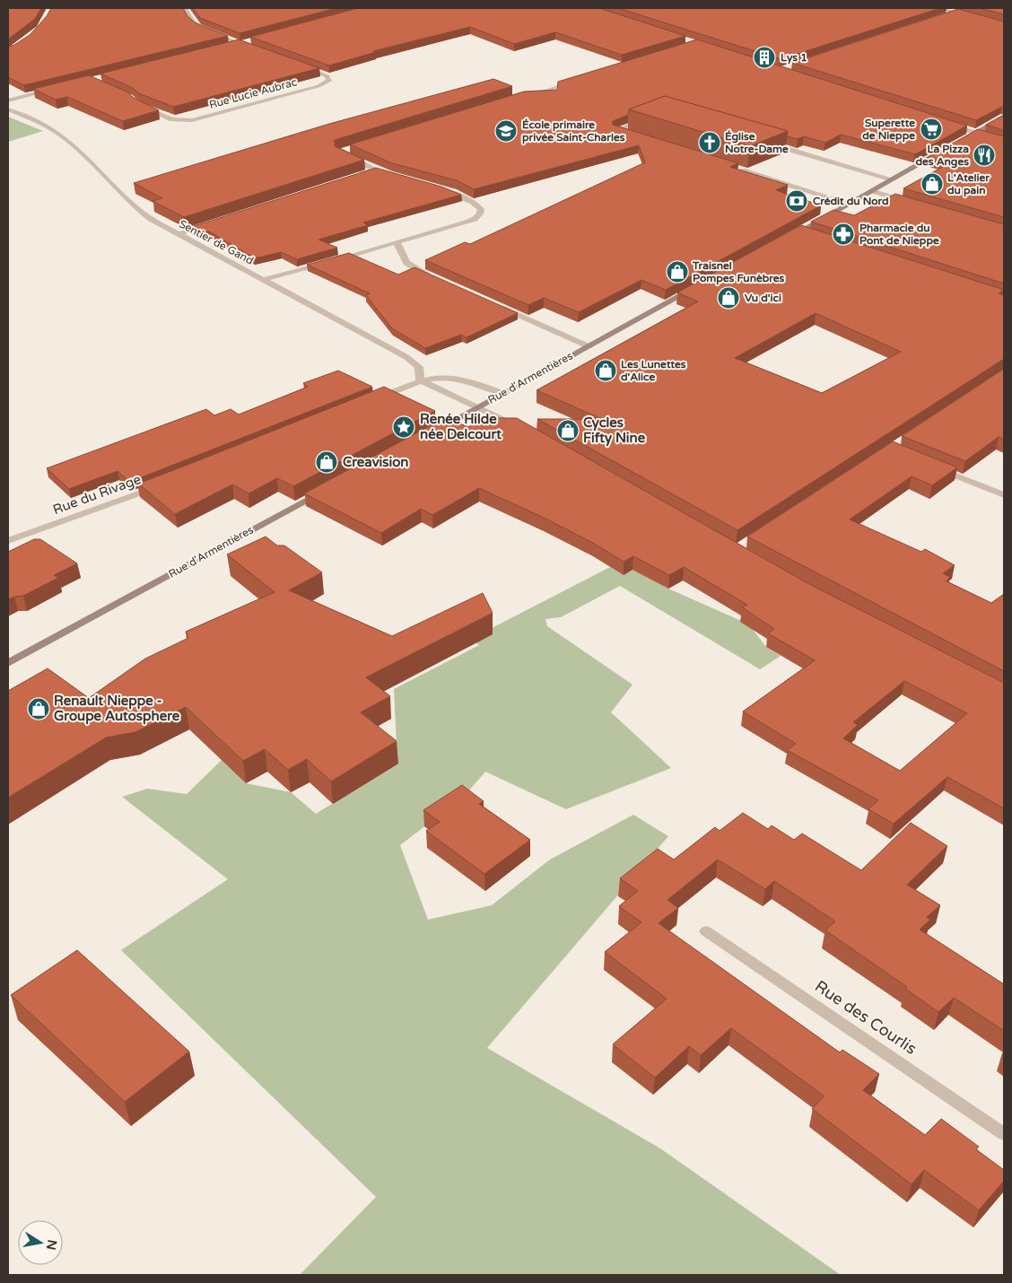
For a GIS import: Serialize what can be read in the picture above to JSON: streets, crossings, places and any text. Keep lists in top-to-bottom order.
{
  "streets": {
    "main road": ["Rue d'Armentières"],
    "street": [
      "Rue Lucie Aubrac",
      "Sentier de Gand",
      "Rue du Rivage",
      "Rue des Courlis"
    ]
  },
  "places": {
    "building": ["Lys 1"],
    "supermarket": ["Superette de Nieppe"],
    "school or university": ["École primaire privée Saint-Charles"],
    "church": ["Église Notre-Dame"],
    "restaurant": ["La Pizza des Anges"],
    "shop": [
      "L'Atelier du pain",
      "Traisnel Pompes Funèbres",
      "Vu d'ici",
      "Les Lunettes d'Alice",
      "Cycles Fifty Nine",
      "Creavision",
      "Renault Nieppe - Groupe Autosphere"
    ],
    "bank": ["Crédit du Nord"],
    "pharmacy": ["Pharmacie du Pont de Nieppe"],
    "place": ["Renée Hilde née Delcourt"]
  },
  "north": "right"
}
